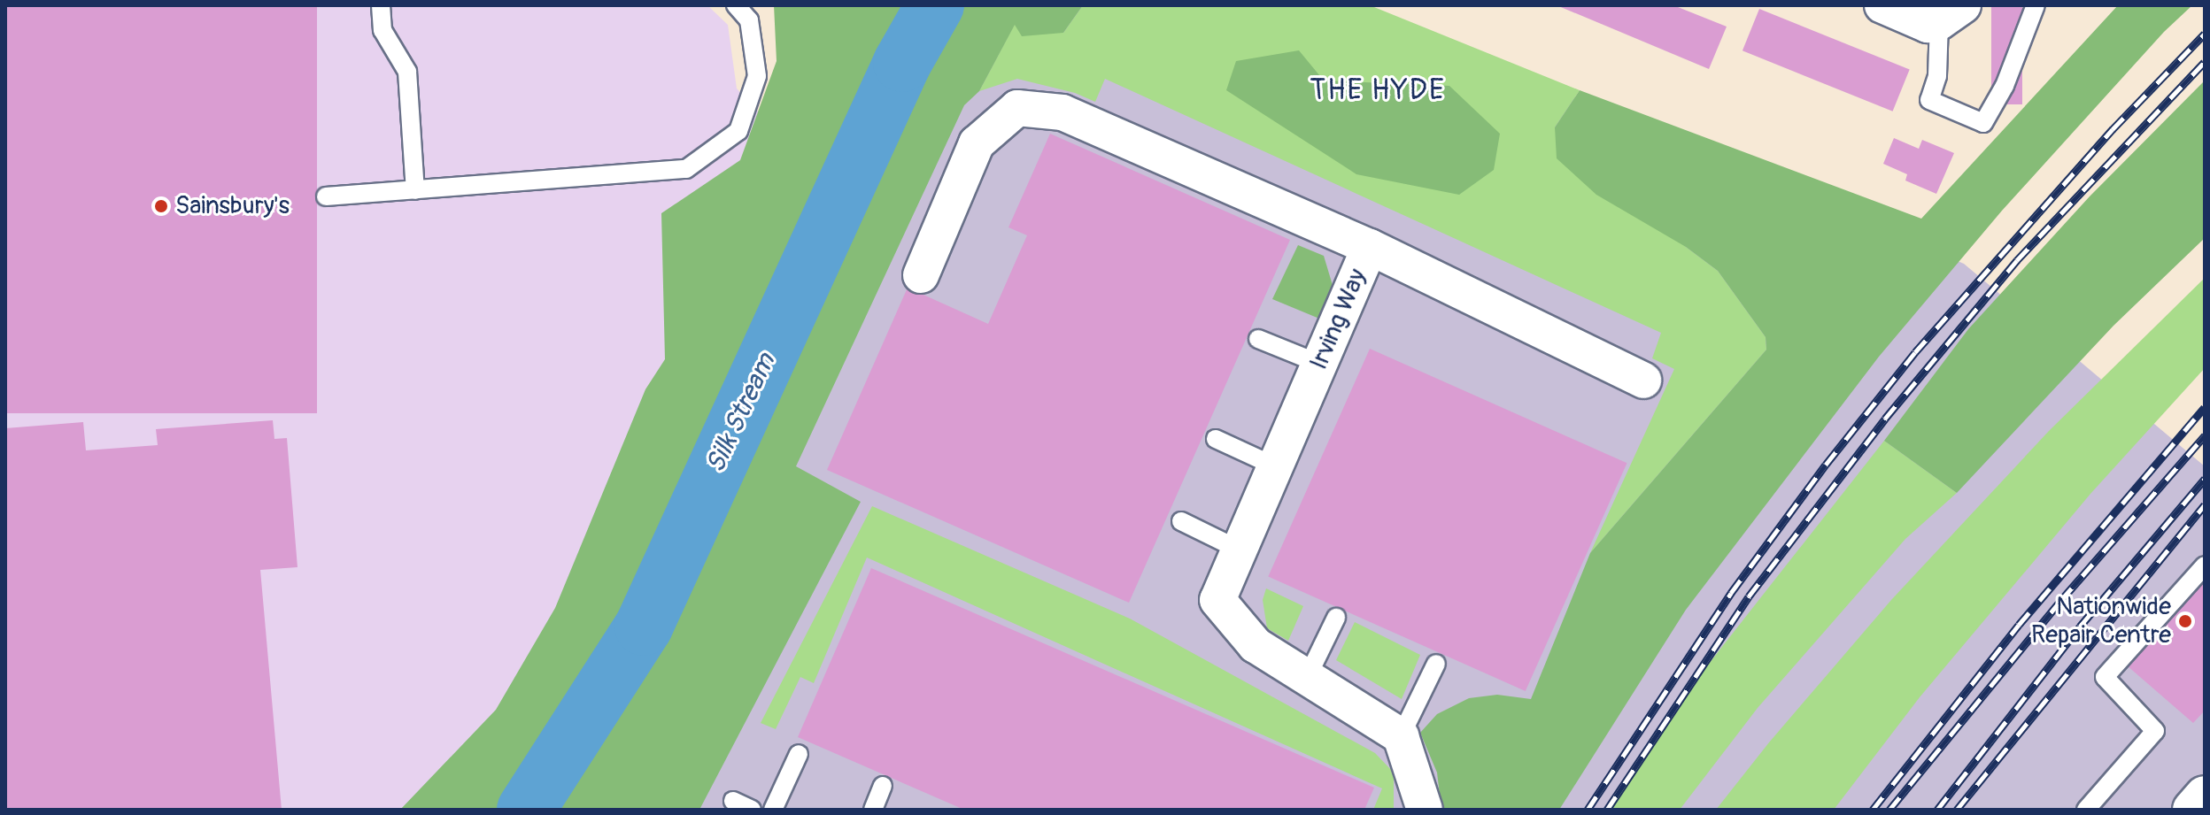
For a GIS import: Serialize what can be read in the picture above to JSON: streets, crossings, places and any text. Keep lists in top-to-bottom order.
{
  "streets": {
    "street": ["Irving Way"]
  },
  "districts": ["THE HYDE"],
  "water": ["Silk Stream"],
  "places": ["Sainsbury's", "Nationwide Repair Centre"]
}
